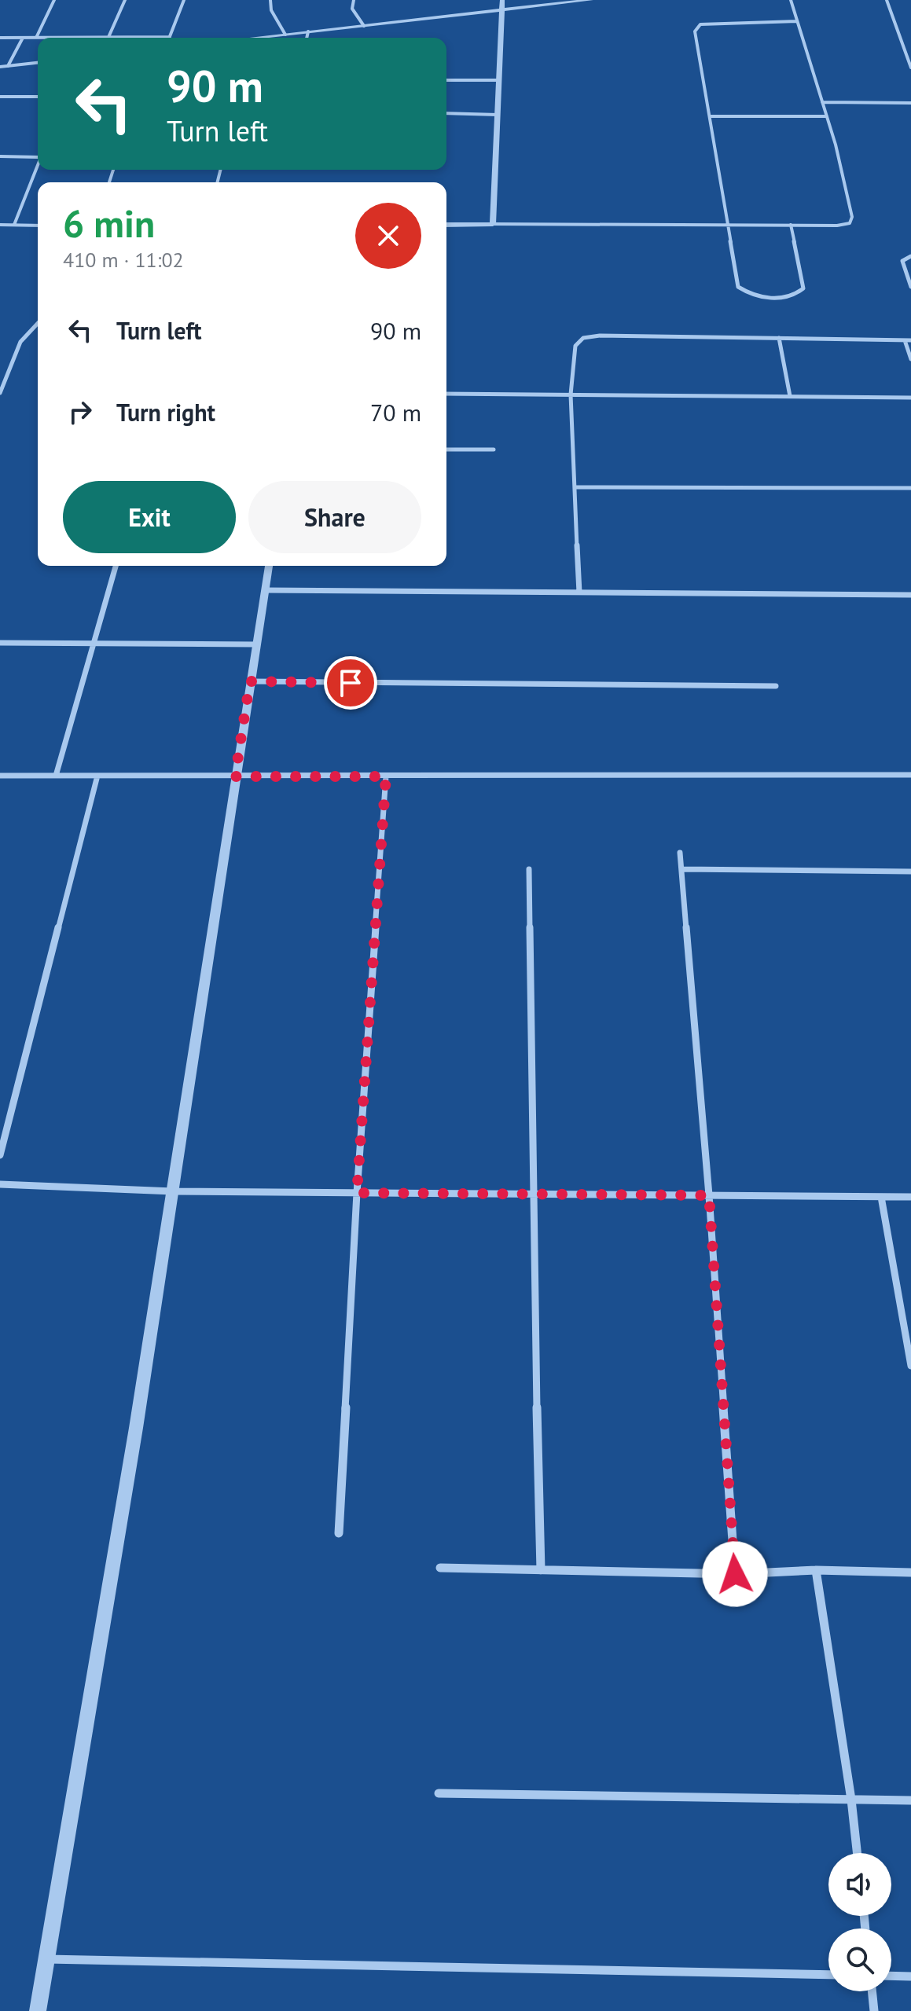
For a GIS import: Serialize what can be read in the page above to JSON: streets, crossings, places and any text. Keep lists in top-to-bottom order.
{
  "page": {
    "turn": ["90 m", "Turn left"],
    "heading": ["6 min", "410 m · 11:02"],
    "list": [
      {
        "name": "Turn left",
        "value": "90 m"
      },
      {
        "name": "Turn right",
        "value": "70 m"
      }
    ],
    "buttons": ["Exit", "Share"]
  }
}
